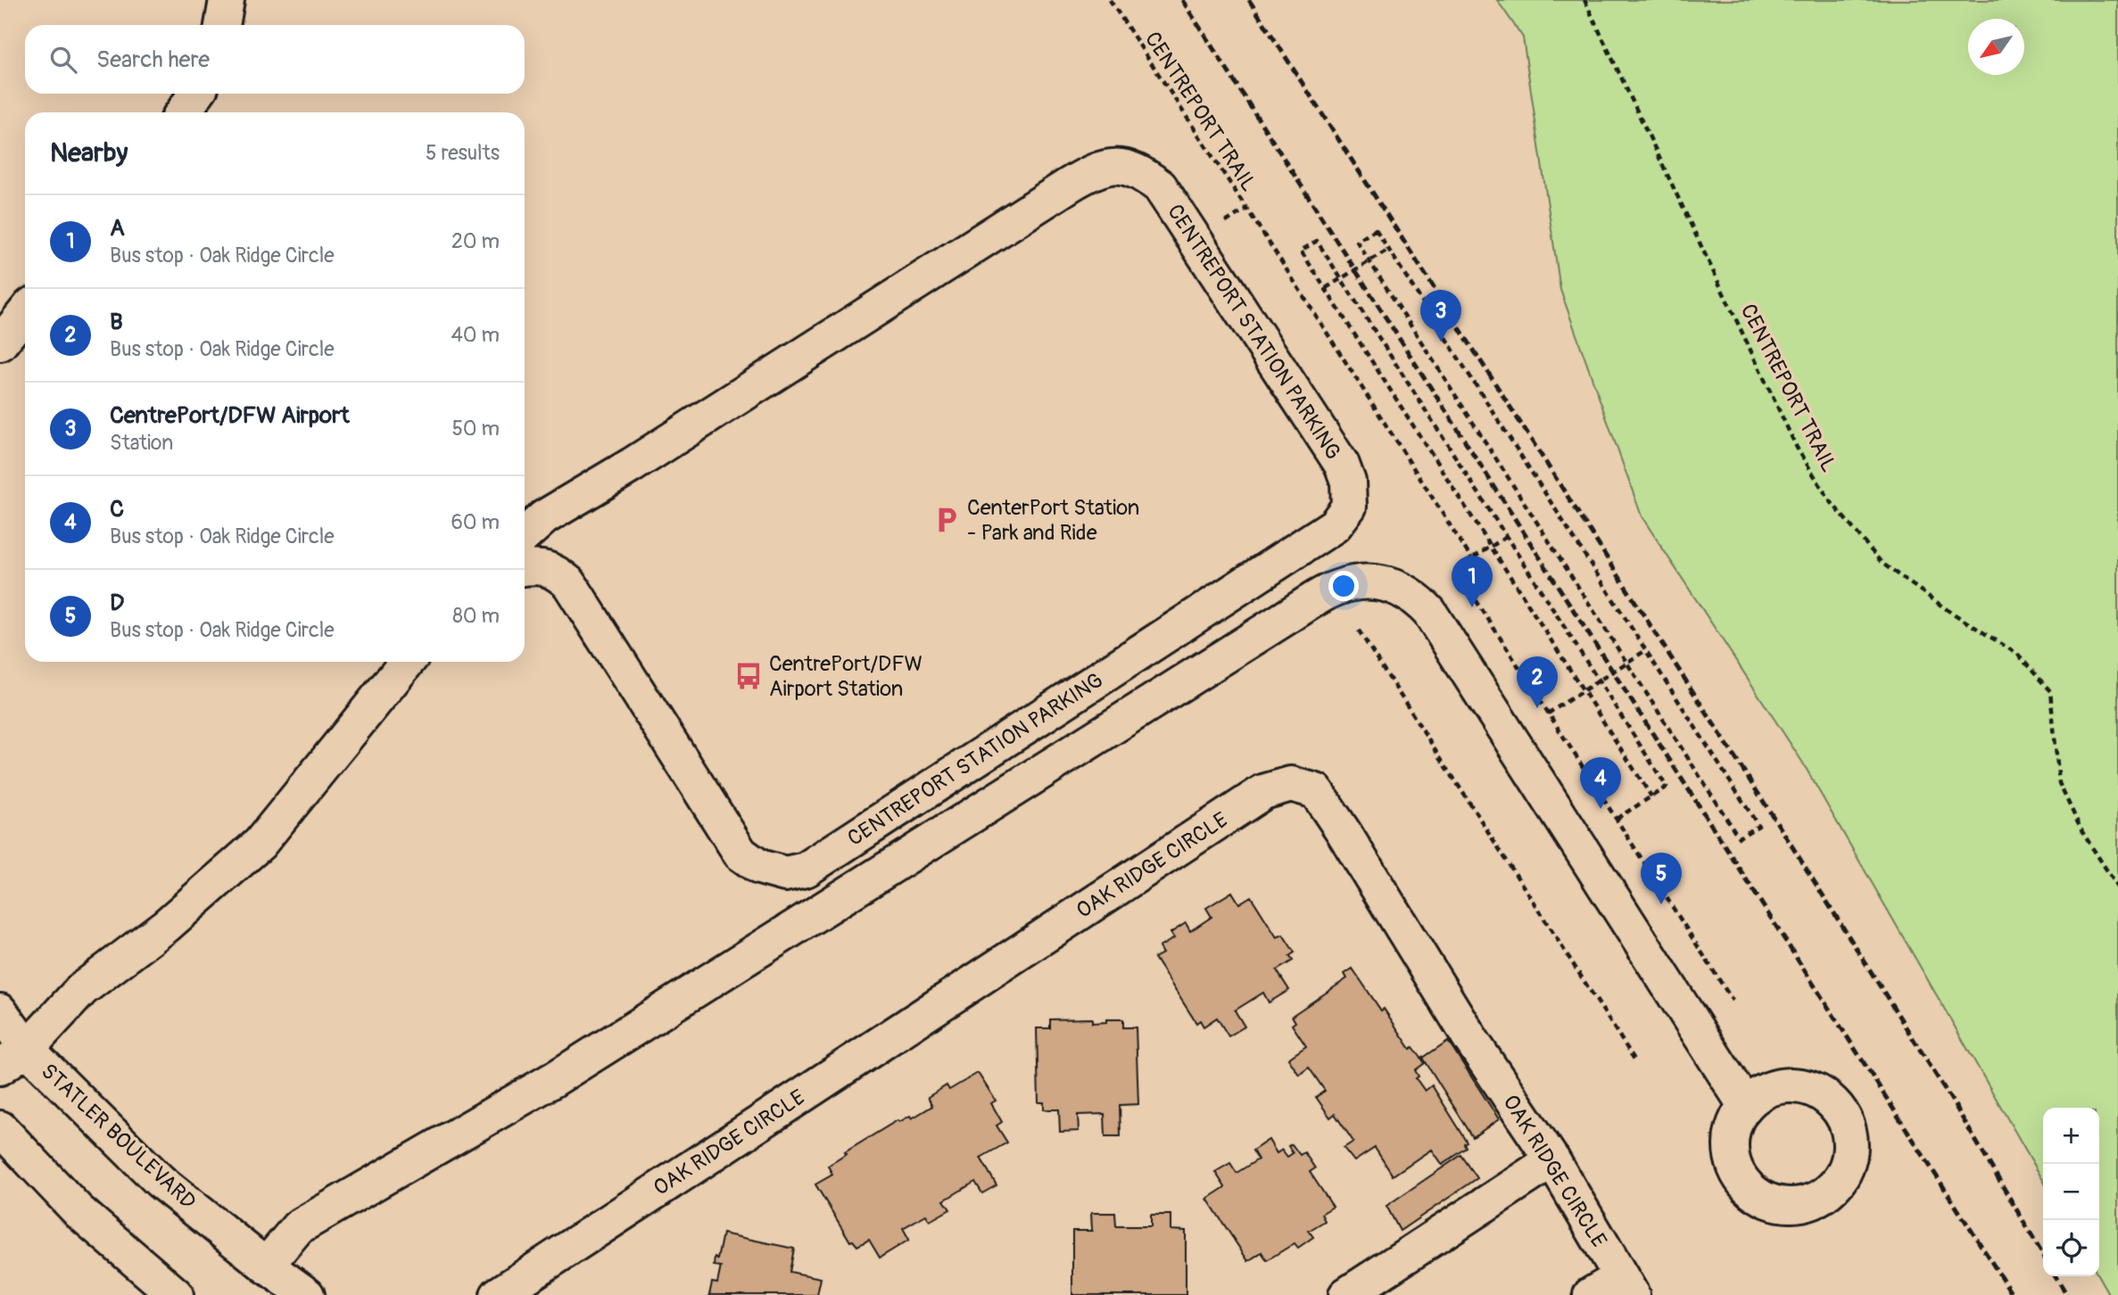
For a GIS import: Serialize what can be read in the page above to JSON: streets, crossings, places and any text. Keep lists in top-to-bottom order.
{
  "streets": {
    "street": ["CENTREPORT STATION PARKING", "OAK RIDGE CIRCLE", "STATLER BOULEVARD"],
    "path": ["CENTREPORT TRAIL"]
  },
  "places": {
    "parking": ["CenterPort Station - Park and Ride"],
    "bus stop": ["CentrePort/DFW Airport Station"]
  },
  "north": "bottom left",
  "page": {
    "search": "Search here",
    "heading": ["Nearby", "5 results"],
    "list": [
      {
        "mark": "1",
        "name": "A",
        "note": "Bus stop · Oak Ridge Circle",
        "value": "20 m"
      },
      {
        "mark": "2",
        "name": "B",
        "note": "Bus stop · Oak Ridge Circle",
        "value": "40 m"
      },
      {
        "mark": "3",
        "name": "CentrePort/DFW Airport",
        "note": "Station",
        "value": "50 m"
      },
      {
        "mark": "4",
        "name": "C",
        "note": "Bus stop · Oak Ridge Circle",
        "value": "60 m"
      },
      {
        "mark": "5",
        "name": "D",
        "note": "Bus stop · Oak Ridge Circle",
        "value": "80 m"
      }
    ],
    "pins": [
      "3",
      "1",
      "2",
      "4",
      "5"
    ],
    "map_buttons": ["+", "−"]
  }
}
